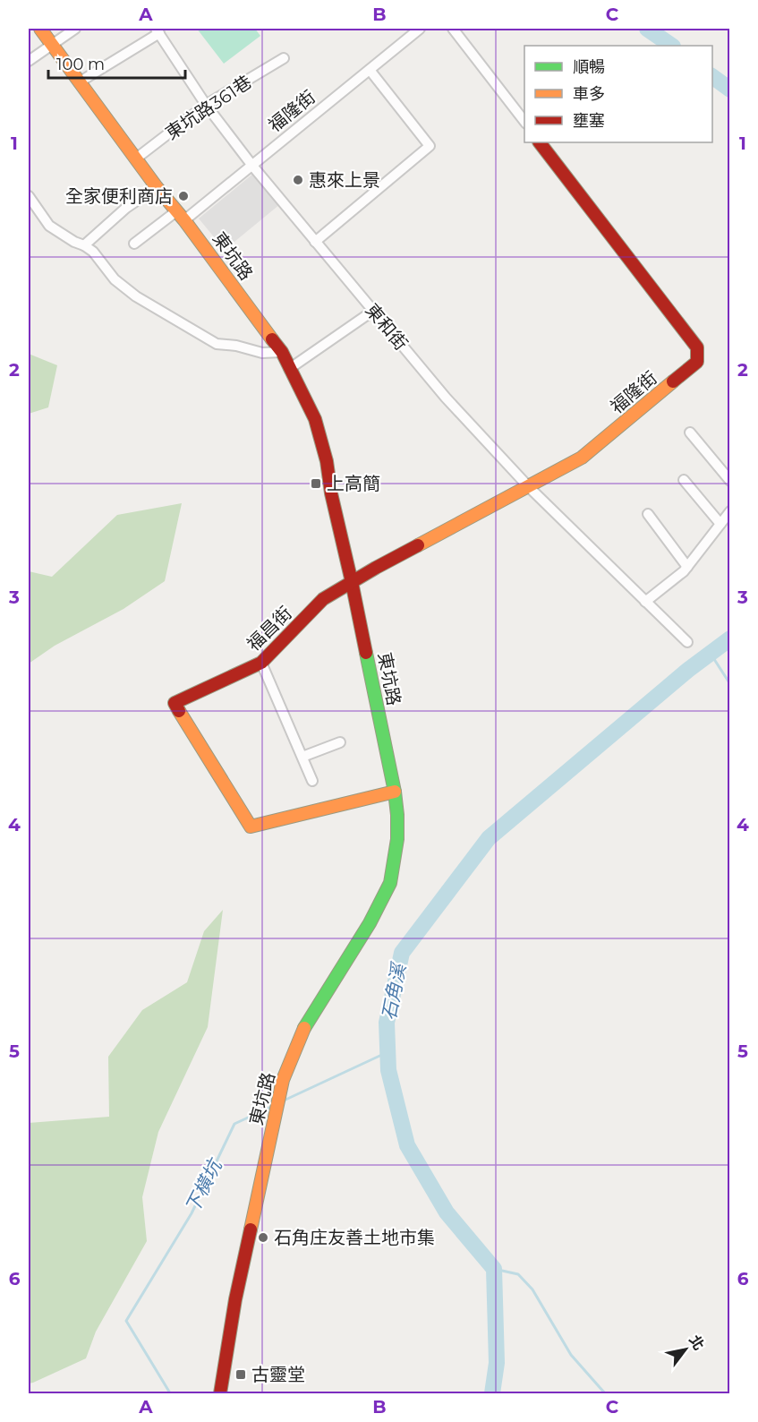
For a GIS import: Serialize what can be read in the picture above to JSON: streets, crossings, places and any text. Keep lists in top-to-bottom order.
{
  "streets": {
    "street": [
      "東坑路361巷",
      "福隆街",
      "東坑路",
      "東和街",
      "福昌街"
    ]
  },
  "crossings": [
    ["東坑路361巷", "東坑路"],
    ["東坑路361巷", "東和街"],
    ["福隆街", "東坑路"],
    ["福隆街", "東和街"],
    ["福隆街", "福昌街"],
    ["東坑路", "福昌街"]
  ],
  "water": ["石角溪", "下橫坑"],
  "places": {
    "other": ["惠來上景", "全家便利商店", "石角庄友善土地市集"],
    "transit": ["上高簡", "古靈堂"]
  },
  "legend": ["順暢", "車多", "壅塞"],
  "scale_bar": "100 m",
  "north": "top right",
  "grid": {
    "columns": ["A", "B", "C"],
    "rows": [
      "1",
      "2",
      "3",
      "4",
      "5",
      "6"
    ]
  }
}
